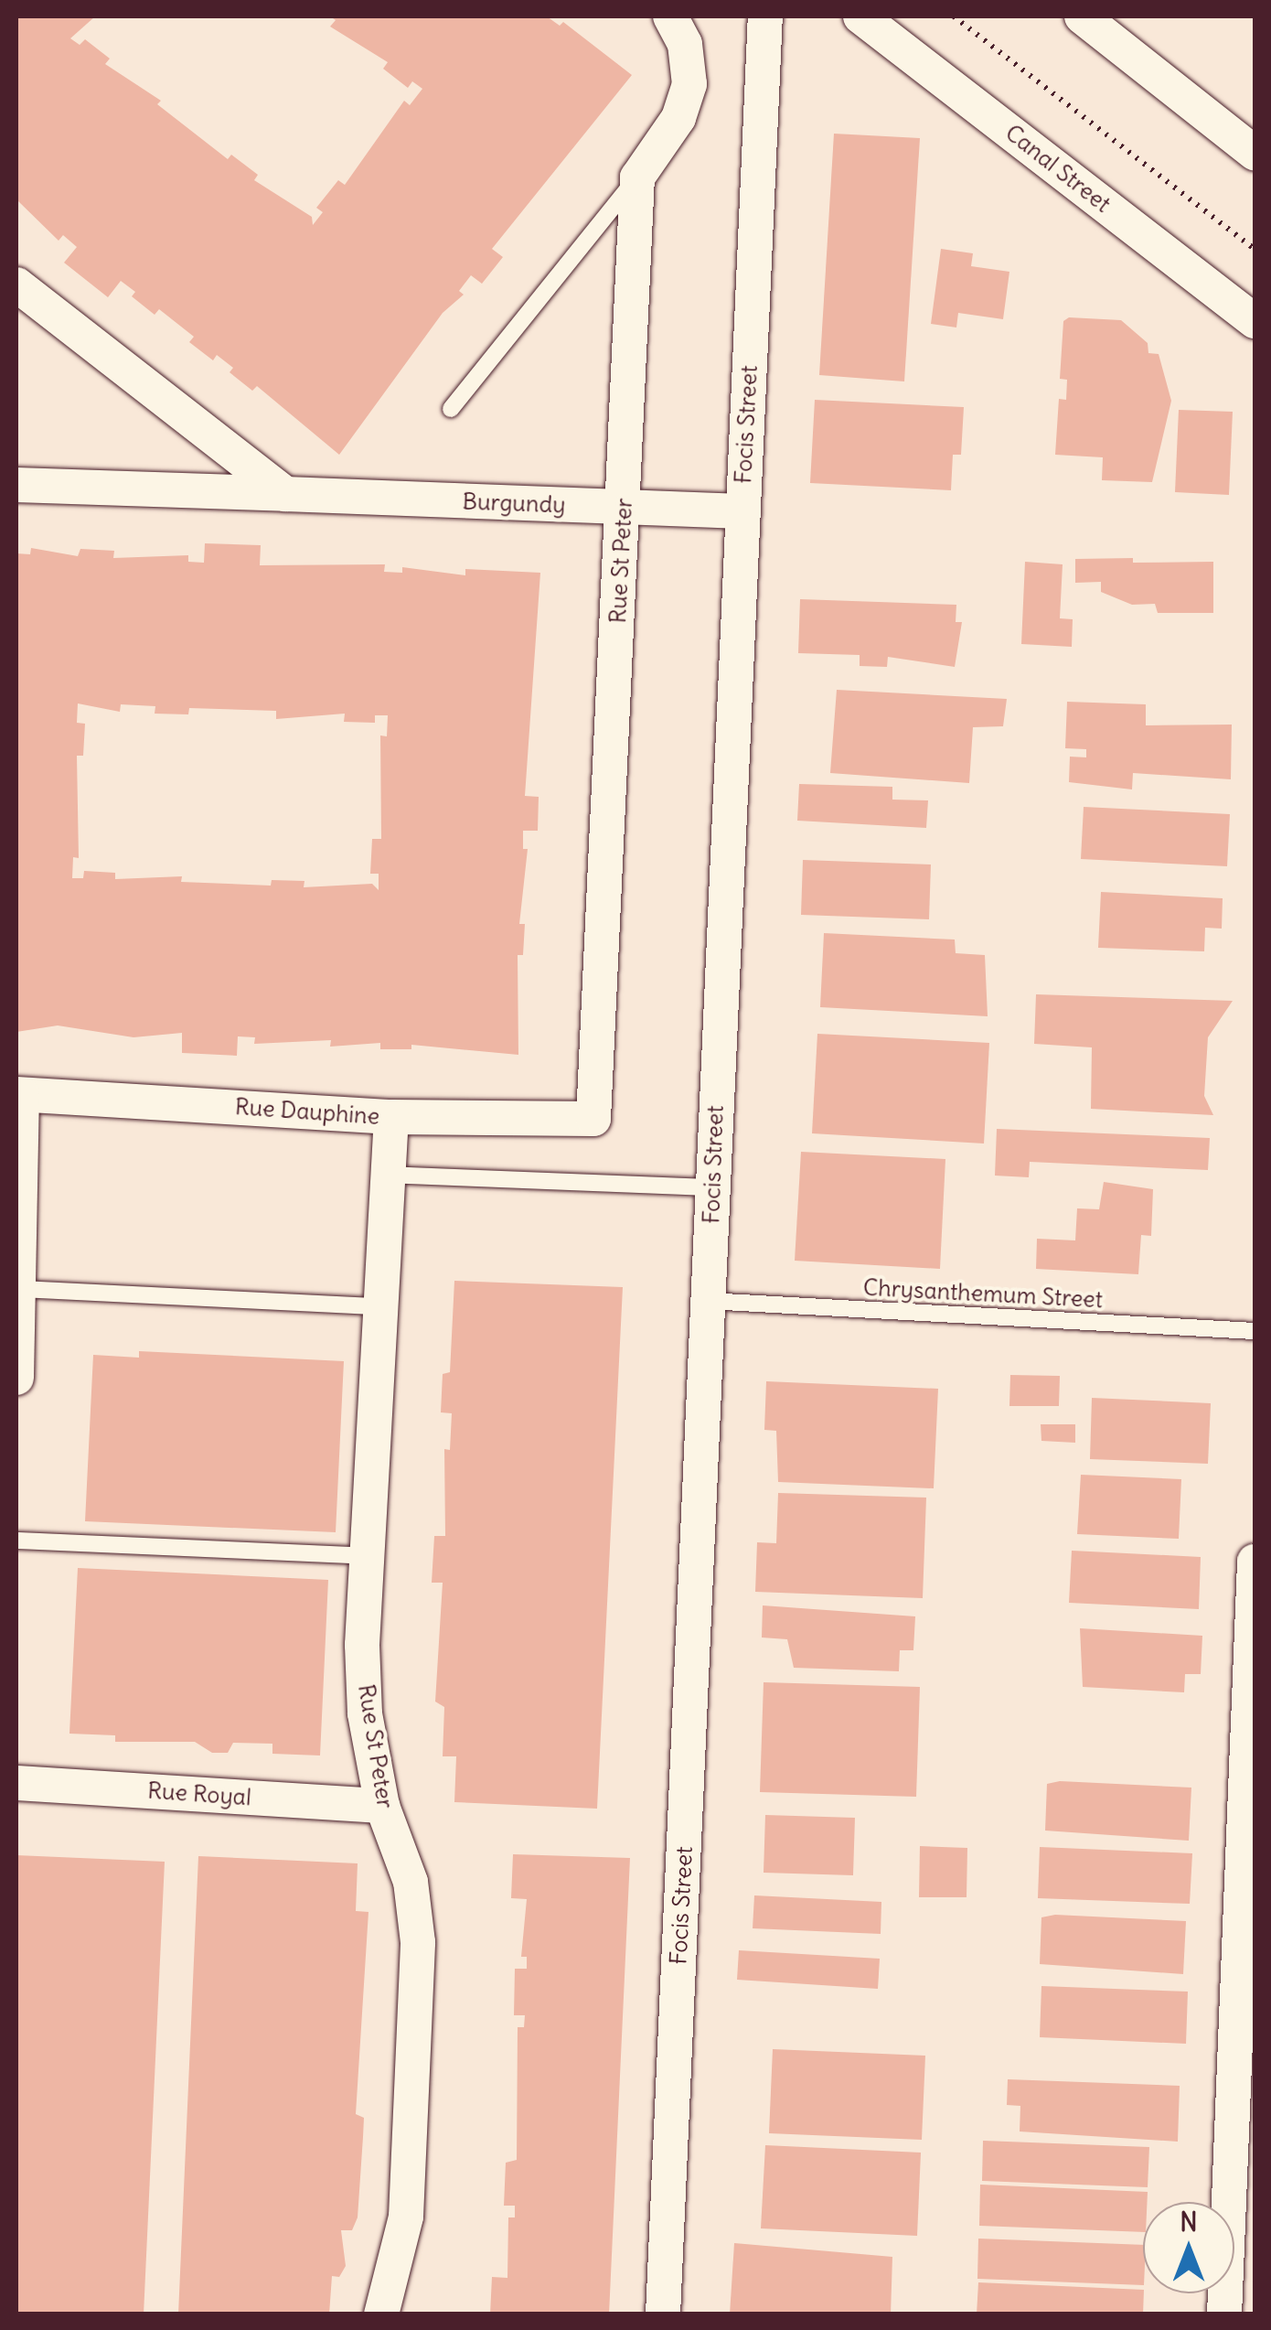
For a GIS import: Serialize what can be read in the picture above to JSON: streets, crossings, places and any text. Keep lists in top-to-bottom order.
{
  "streets": {
    "street": [
      "Canal Street",
      "Focis Street",
      "Burgundy",
      "Rue St Peter",
      "Rue Dauphine",
      "Rue Royal"
    ],
    "lane": ["Chrysanthemum Street"]
  },
  "crossings": [
    ["Focis Street", "Burgundy"],
    ["Focis Street", "Chrysanthemum Street"],
    ["Burgundy", "Rue St Peter"],
    ["Rue St Peter", "Rue Dauphine"],
    ["Rue St Peter", "Rue Royal"]
  ],
  "north": "top"
}
